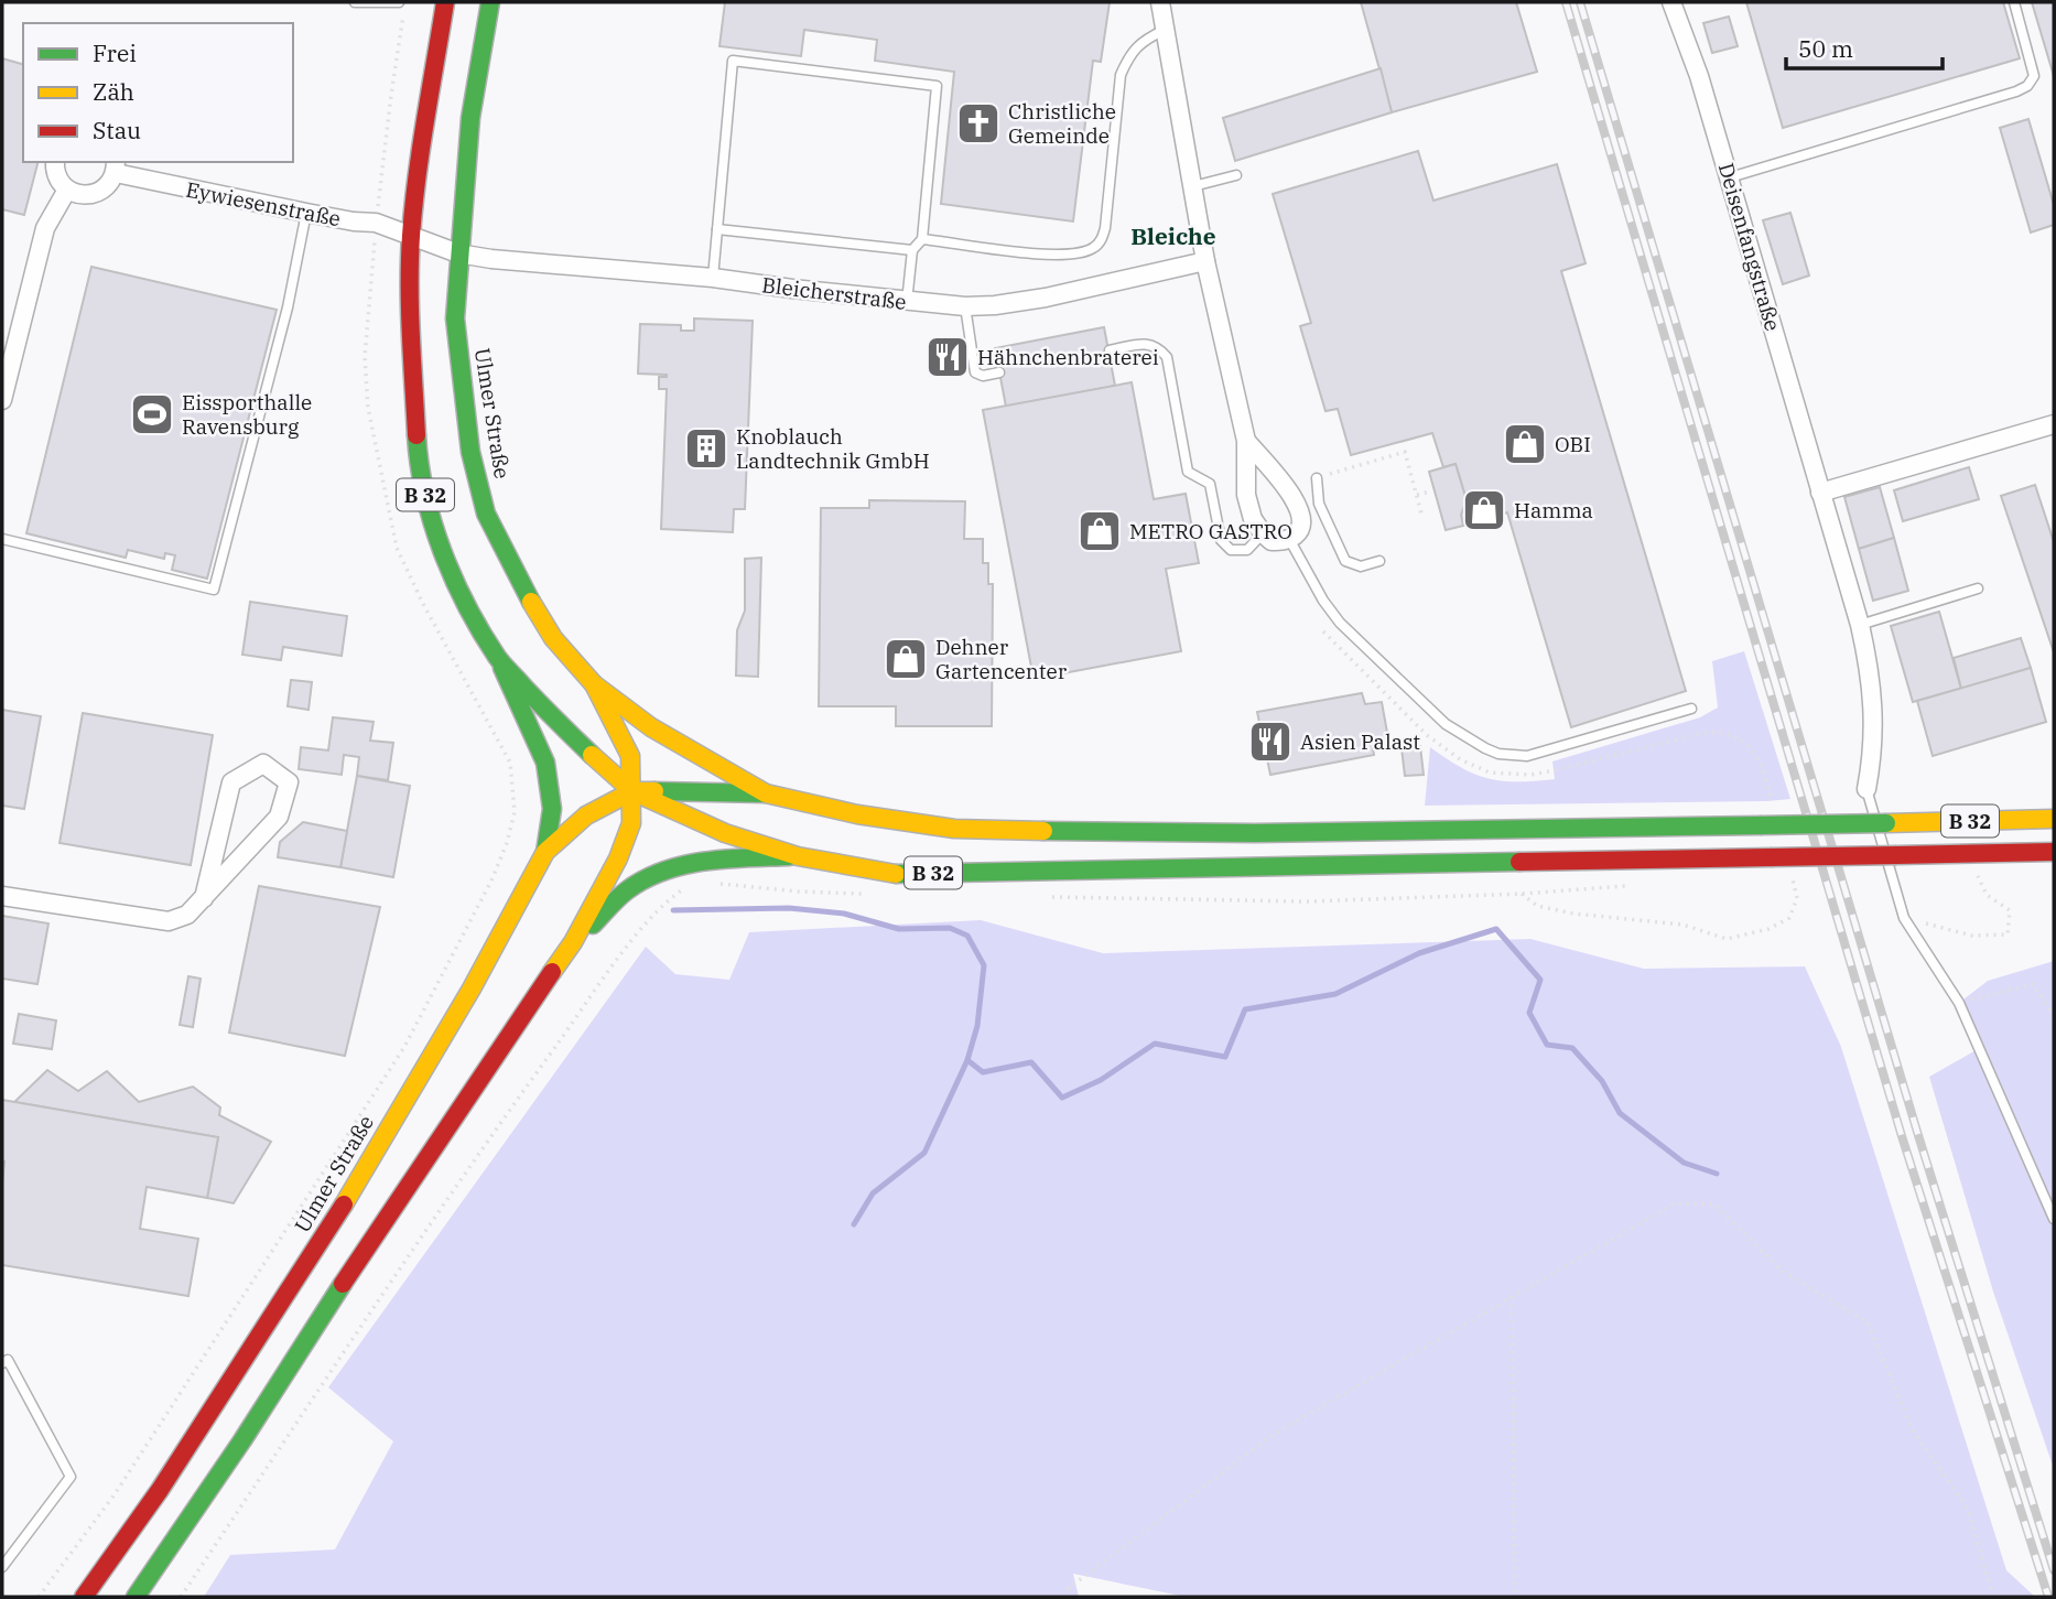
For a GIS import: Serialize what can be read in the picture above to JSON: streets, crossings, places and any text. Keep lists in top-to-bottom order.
{
  "streets": {
    "main road": ["Ulmer Straße", "B 32"],
    "street": ["Eywiesenstraße", "Deisenfangstraße", "Bleicherstraße"]
  },
  "crossings": [
    ["Eywiesenstraße", "Bleicherstraße"],
    ["Eywiesenstraße", "Ulmer Straße"],
    ["Eywiesenstraße", "B 32"],
    ["Bleicherstraße", "Ulmer Straße"],
    ["Ulmer Straße", "B 32"]
  ],
  "districts": ["Bleiche"],
  "places": {
    "church": ["Christliche Gemeinde"],
    "restaurant": ["Hähnchenbraterei", "Asien Palast"],
    "sports": ["Eissporthalle Ravensburg"],
    "shop": [
      "OBI",
      "Hamma",
      "METRO GASTRO",
      "Dehner Gartencenter"
    ],
    "building": ["Knoblauch Landtechnik GmbH"]
  },
  "legend": ["Frei", "Zäh", "Stau"],
  "scale_bar": "50 m"
}
